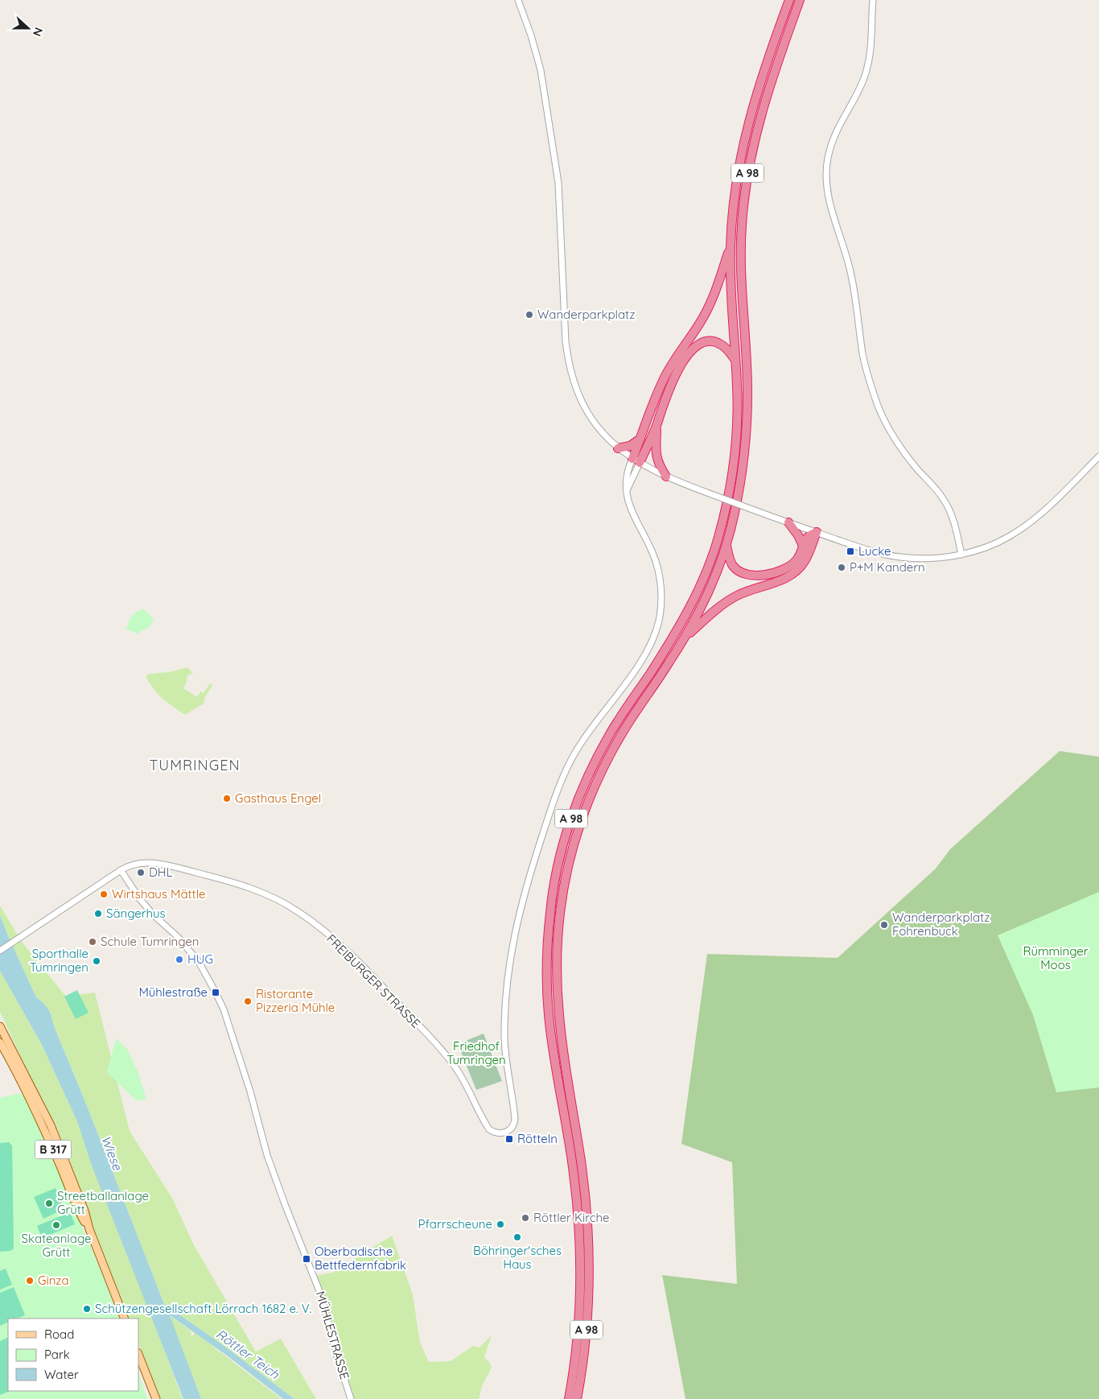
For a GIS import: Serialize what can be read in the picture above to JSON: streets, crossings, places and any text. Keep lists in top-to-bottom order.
{
  "streets": {
    "highway": ["A 98"],
    "main road": ["B 317"],
    "street": ["FREIBURGER STRASSE", "MÜHLESTRASSE"]
  },
  "crossings": [
    ["FREIBURGER STRASSE", "MÜHLESTRASSE"]
  ],
  "districts": ["TUMRINGEN"],
  "water": ["Wiese", "Röttler Teich"],
  "parks": ["Rümminger Moos", "Friedhof Tumringen"],
  "places": {
    "other": [
      "Wanderparkplatz",
      "P+M Kandern",
      "Gasthaus Engel",
      "DHL",
      "Wirtshaus Mättle",
      "Sängerhus",
      "Wanderparkplatz Fohrenbuck",
      "Schule Tumringen",
      "HUG",
      "Sporthalle Tumringen",
      "Ristorante Pizzeria Mühle",
      "Streetballanlage Grütt",
      "Röttler Kirche",
      "Pfarrscheune",
      "Skateanlage Grütt",
      "Böhringer'sches Haus",
      "Ginza",
      "Schützengesellschaft Lörrach 1682 e. V."
    ],
    "transit": [
      "Lucke",
      "Mühlestraße",
      "Rötteln",
      "Oberbadische Bettfedernfabrik"
    ]
  },
  "legend": ["Road", "Park", "Water"],
  "north": "right"
}
